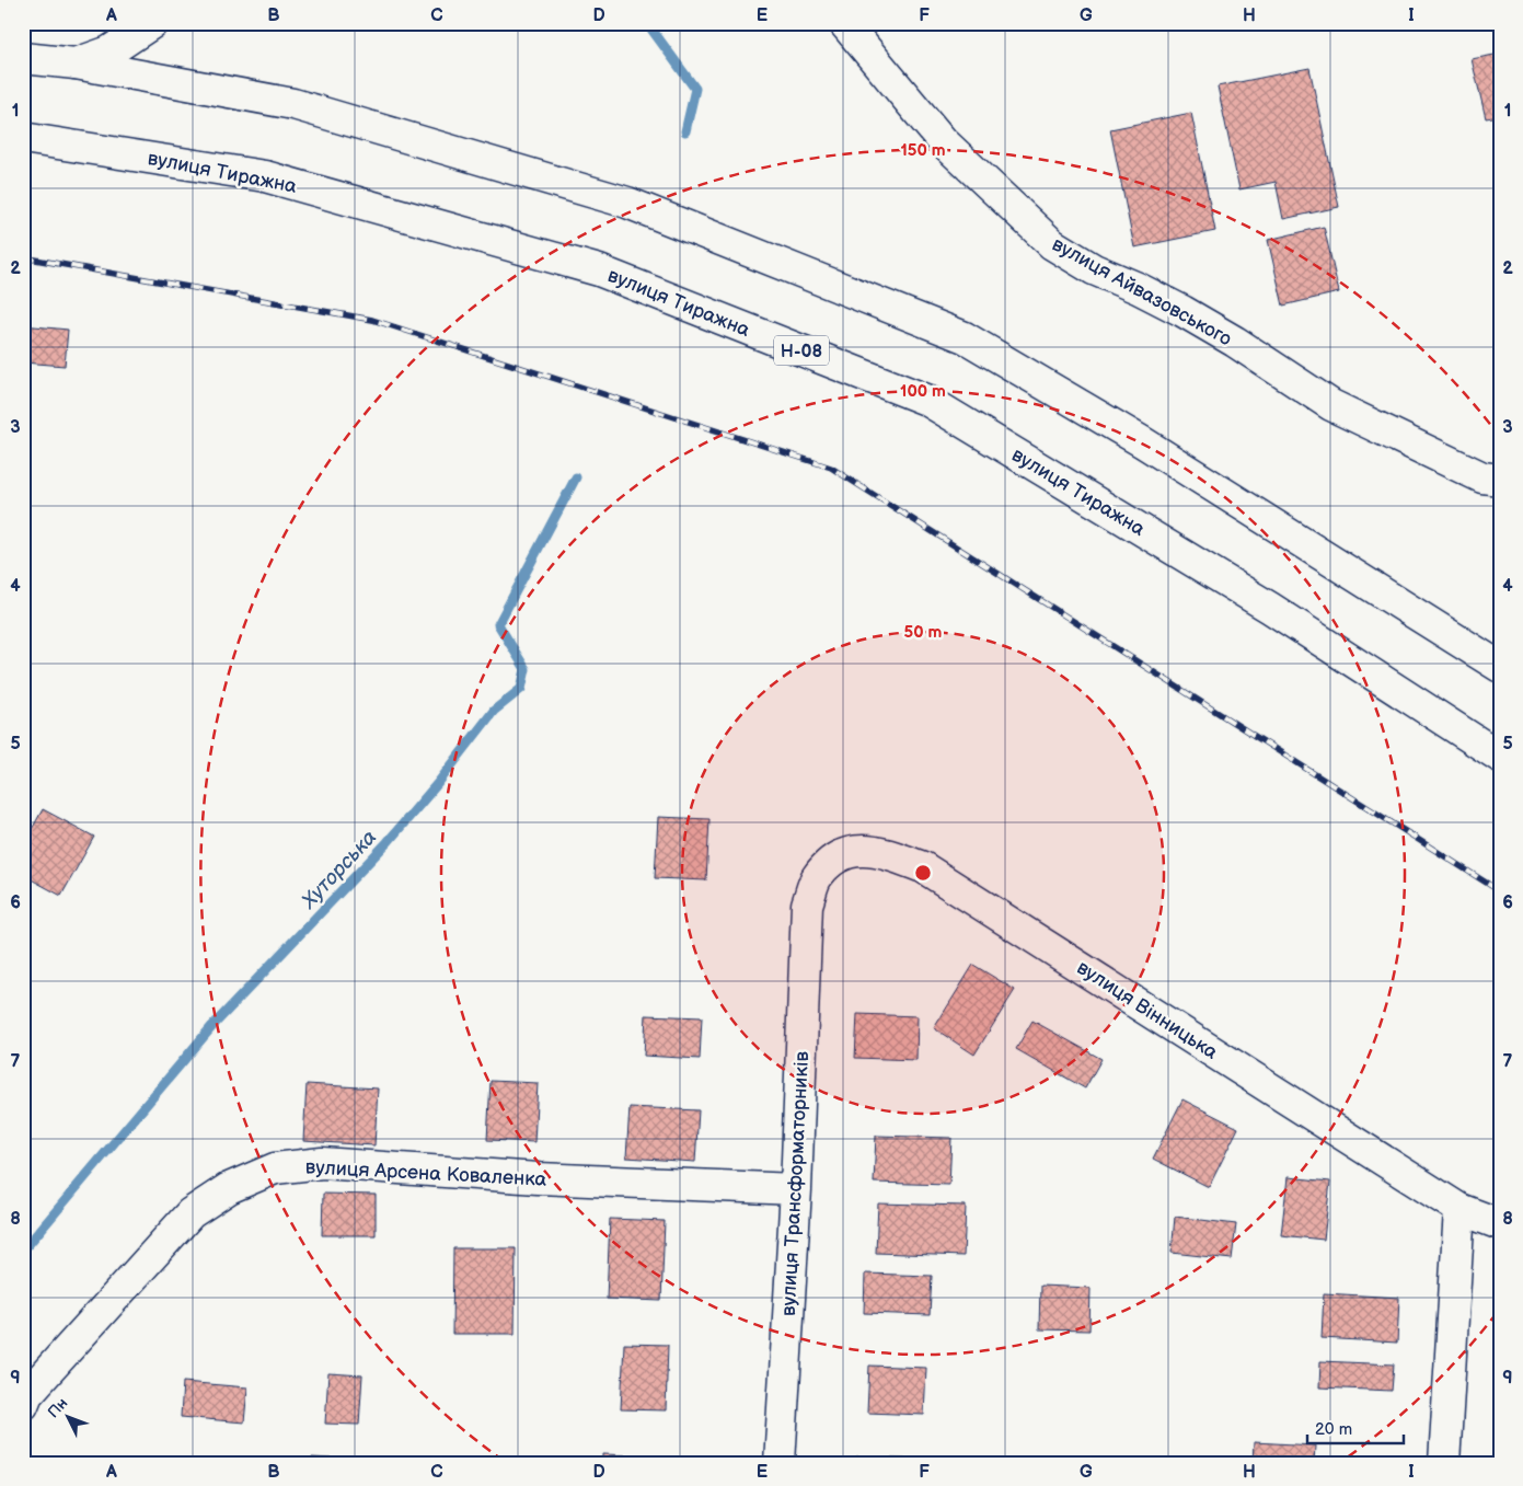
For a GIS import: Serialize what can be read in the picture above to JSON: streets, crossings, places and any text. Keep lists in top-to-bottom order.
{
  "streets": {
    "street": [
      "вулиця Тиражна",
      "вулиця Айвазовського",
      "Н-08",
      "вулиця Вінницька",
      "вулиця Арсена Коваленка",
      "вулиця Трансформаторників"
    ]
  },
  "crossings": [
    ["вулиця Вінницька", "вулиця Трансформаторників"],
    ["вулиця Арсена Коваленка", "вулиця Трансформаторників"]
  ],
  "water": ["Хуторська"],
  "scale_bar": "20 m",
  "north": "top left",
  "grid": {
    "columns": [
      "A",
      "B",
      "C",
      "D",
      "E",
      "F",
      "G",
      "H",
      "I"
    ],
    "rows": [
      "1",
      "2",
      "3",
      "4",
      "5",
      "6",
      "7",
      "8",
      "9"
    ]
  },
  "rings": ["150 m", "100 m", "50 m"]
}
